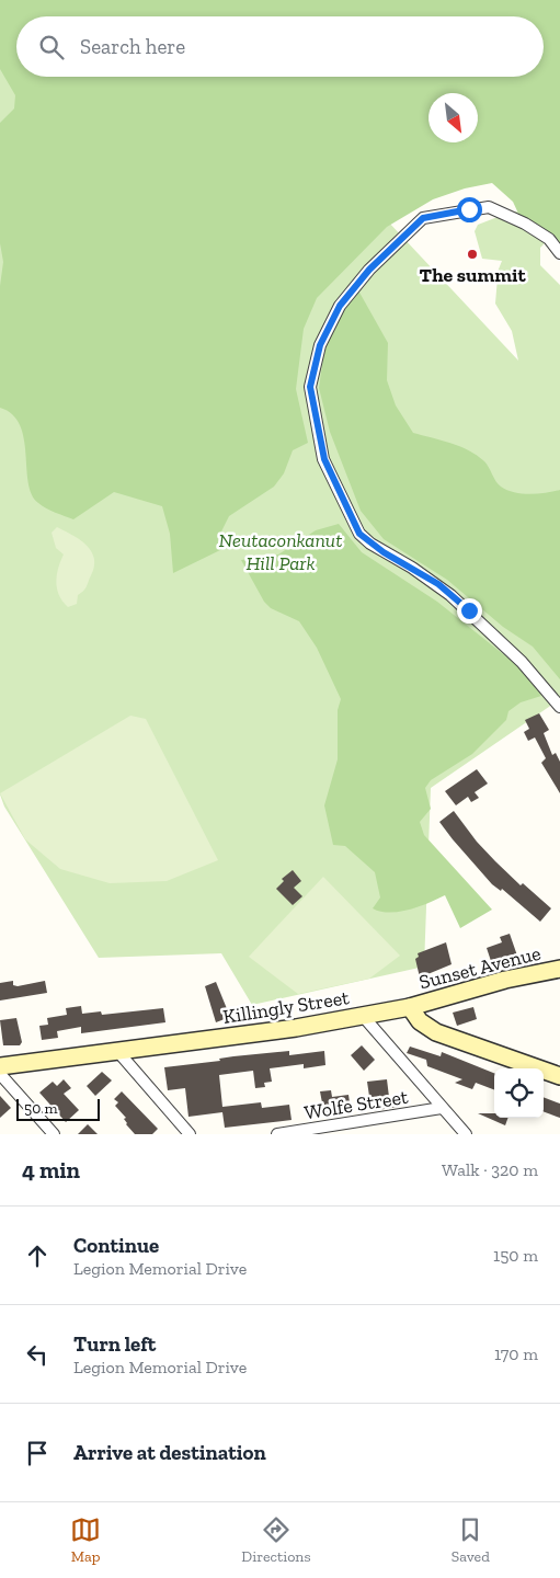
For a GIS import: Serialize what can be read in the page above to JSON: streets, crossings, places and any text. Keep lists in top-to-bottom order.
{
  "streets": {
    "main road": ["Sunset Avenue", "Killingly Street"],
    "street": ["Wolfe Street"]
  },
  "crossings": [
    ["Sunset Avenue", "Killingly Street"]
  ],
  "parks": ["Neutaconkanut Hill Park"],
  "places": ["The summit"],
  "scale_bar": "50 m",
  "north": "bottom right",
  "page": {
    "search": "Search here",
    "scale": "50 m",
    "heading": ["4 min", "Walk · 320 m"],
    "list": [
      ["Continue", "Legion Memorial Drive", "150 m"],
      ["Turn left", "Legion Memorial Drive", "170 m"],
      "Arrive at destination"
    ],
    "nav": ["Map", "Directions", "Saved"]
  }
}
